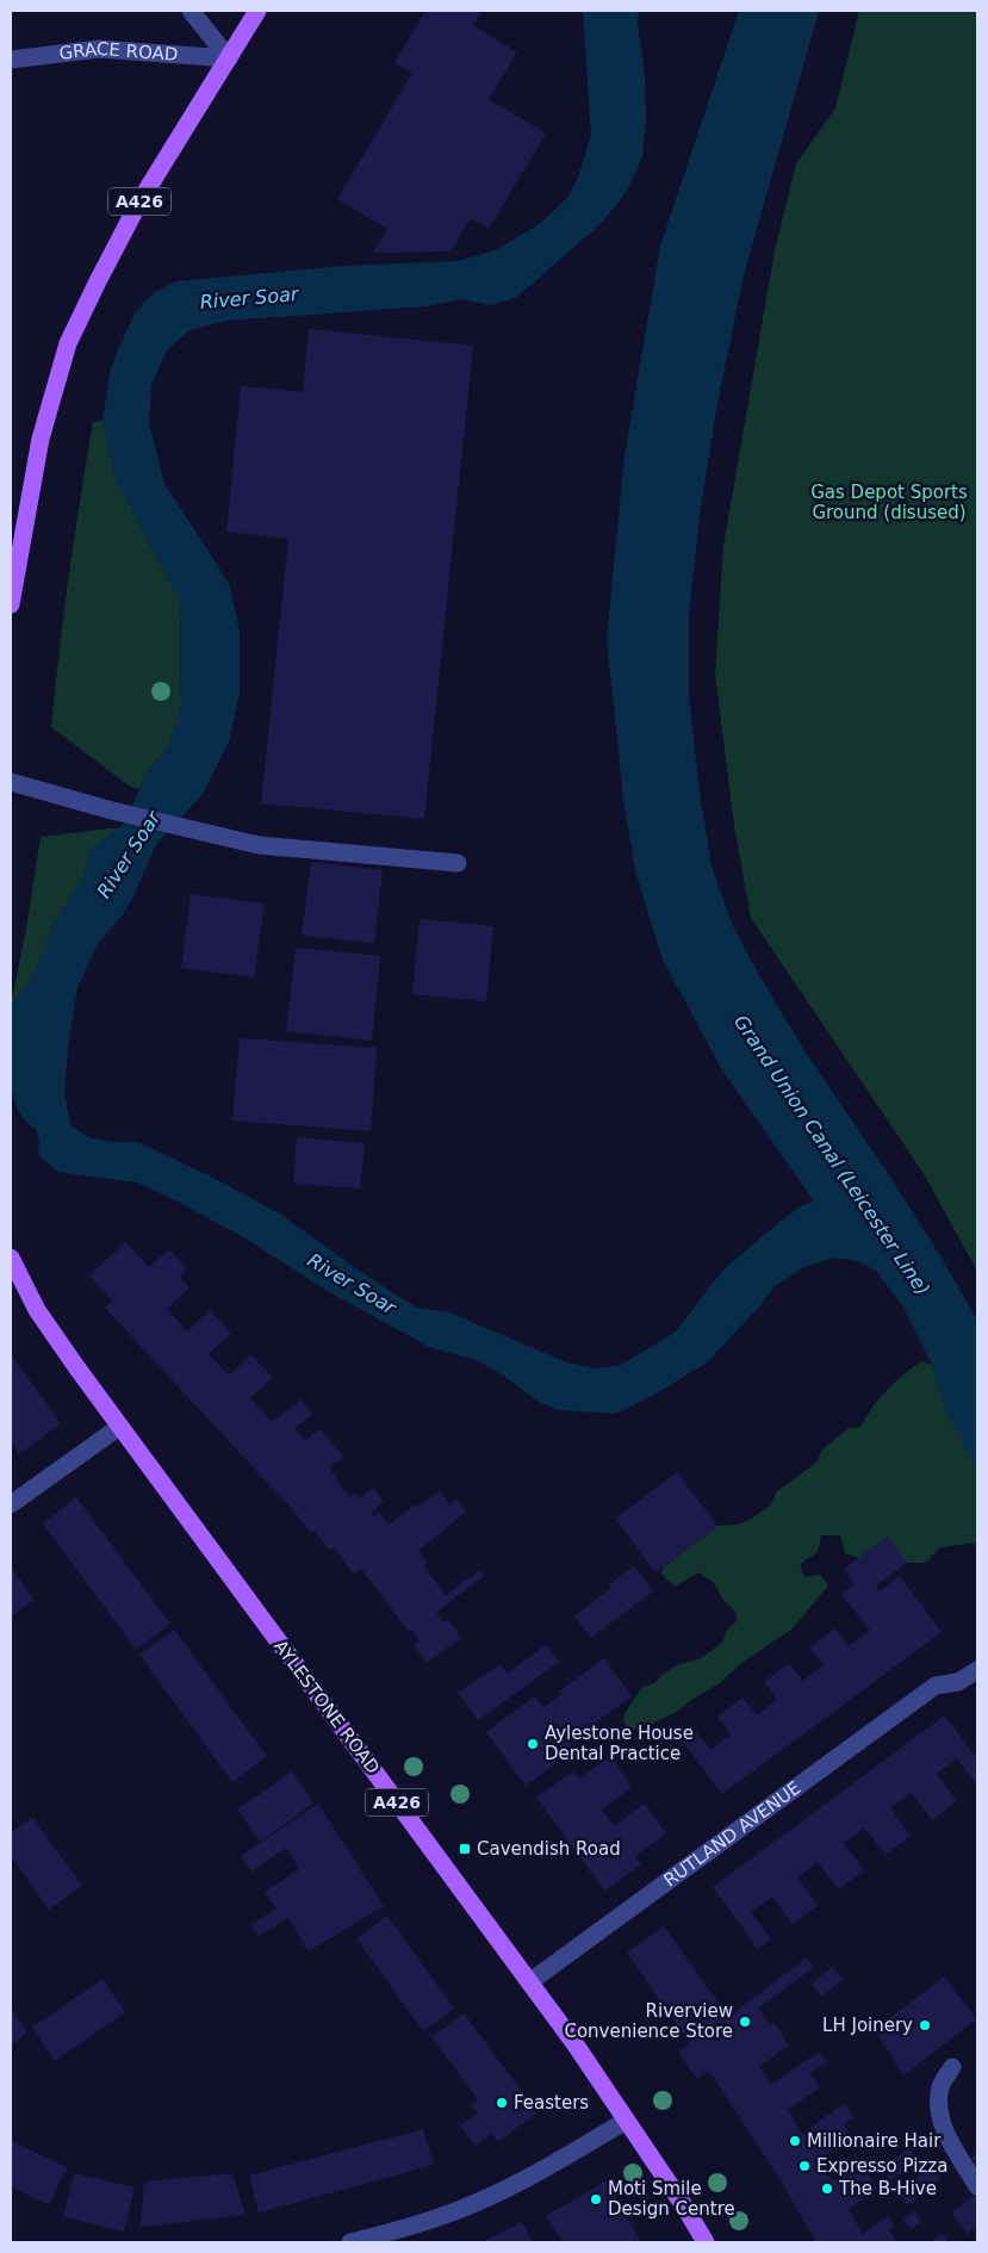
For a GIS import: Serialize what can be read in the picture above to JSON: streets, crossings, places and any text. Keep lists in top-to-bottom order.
{
  "streets": {
    "main road": ["A426", "AYLESTONE ROAD"],
    "street": ["GRACE ROAD", "RUTLAND AVENUE"]
  },
  "crossings": [
    ["GRACE ROAD", "A426"],
    ["AYLESTONE ROAD", "RUTLAND AVENUE"]
  ],
  "water": ["River Soar", "Grand Union Canal (Leicester Line)"],
  "parks": ["Gas Depot Sports Ground (disused)"],
  "places": {
    "other": [
      "Aylestone House Dental Practice",
      "Riverview Convenience Store",
      "LH Joinery",
      "Feasters",
      "Millionaire Hair",
      "Expresso Pizza",
      "The B-Hive",
      "Moti Smile Design Centre"
    ],
    "transit": ["Cavendish Road"]
  }
}
